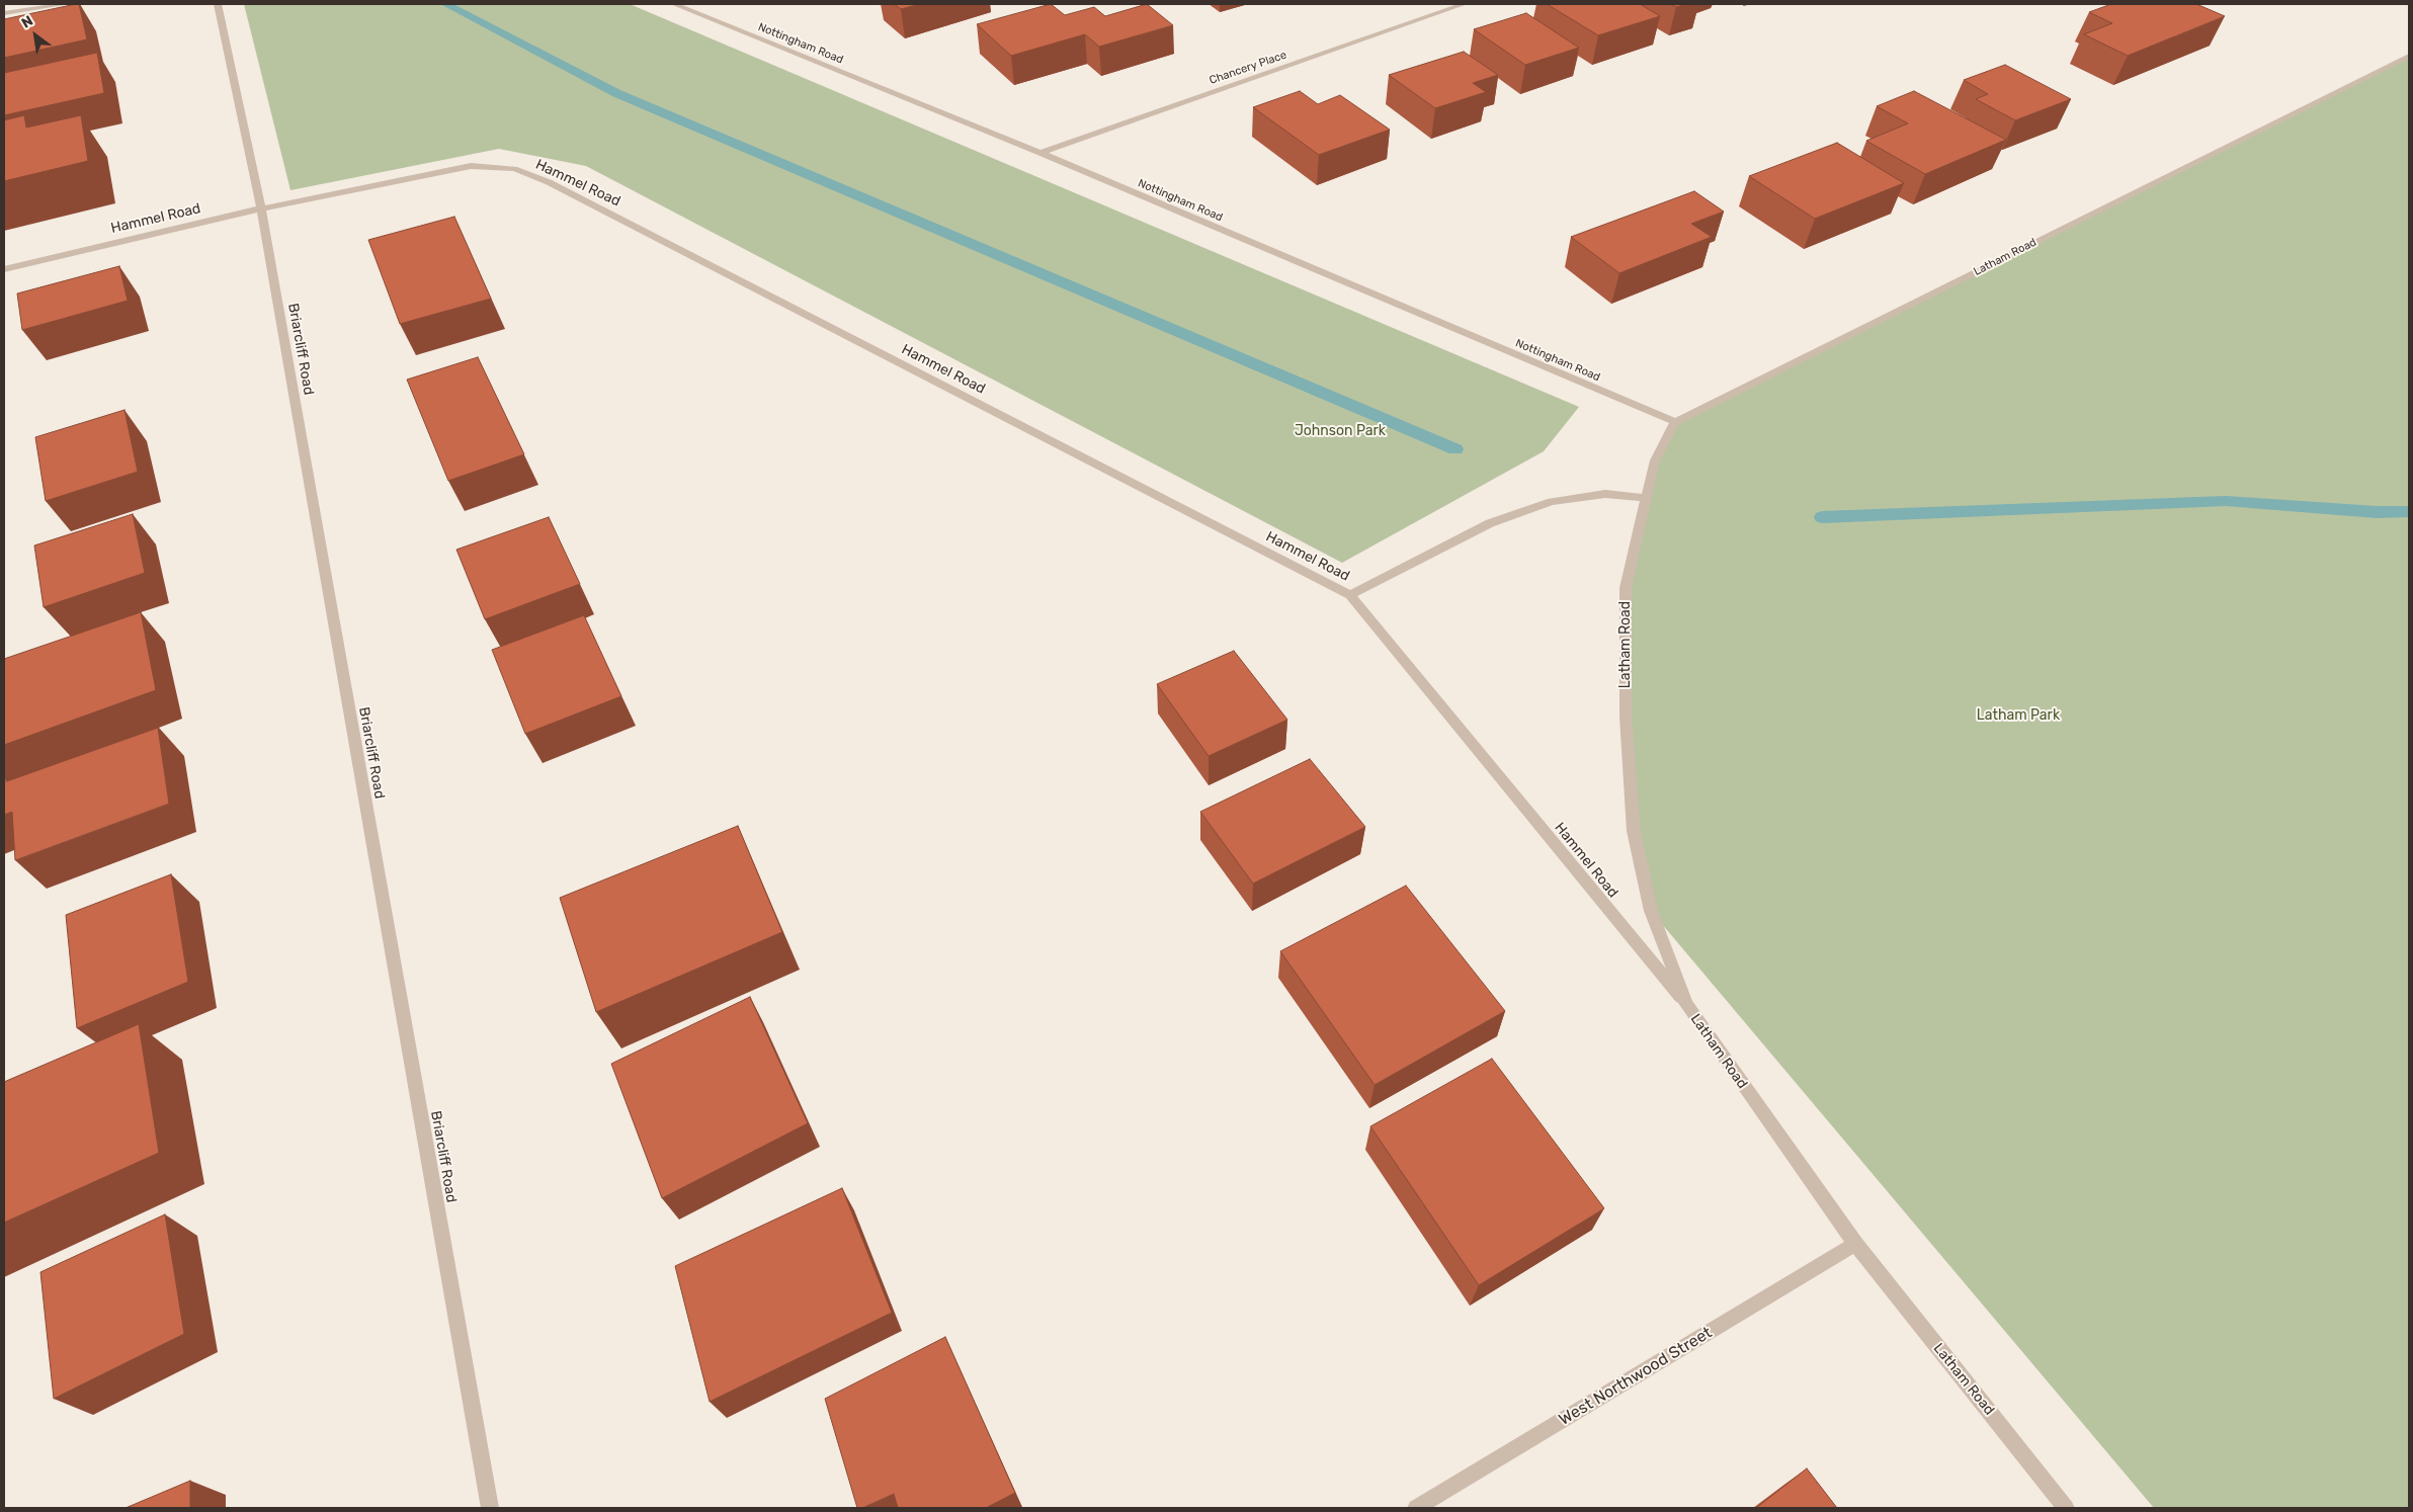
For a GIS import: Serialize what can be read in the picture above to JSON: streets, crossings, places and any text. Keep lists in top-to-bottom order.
{
  "streets": {
    "street": [
      "Nottingham Road",
      "Chancery Place",
      "Hammel Road",
      "Latham Road",
      "Briarcliff Road",
      "West Northwood Street"
    ]
  },
  "crossings": [
    ["Nottingham Road", "Chancery Place"],
    ["Nottingham Road", "Latham Road"],
    ["Hammel Road", "Latham Road"],
    ["Hammel Road", "Briarcliff Road"],
    ["Latham Road", "West Northwood Street"]
  ],
  "parks": ["Johnson Park", "Latham Park"],
  "north": "top left"
}
